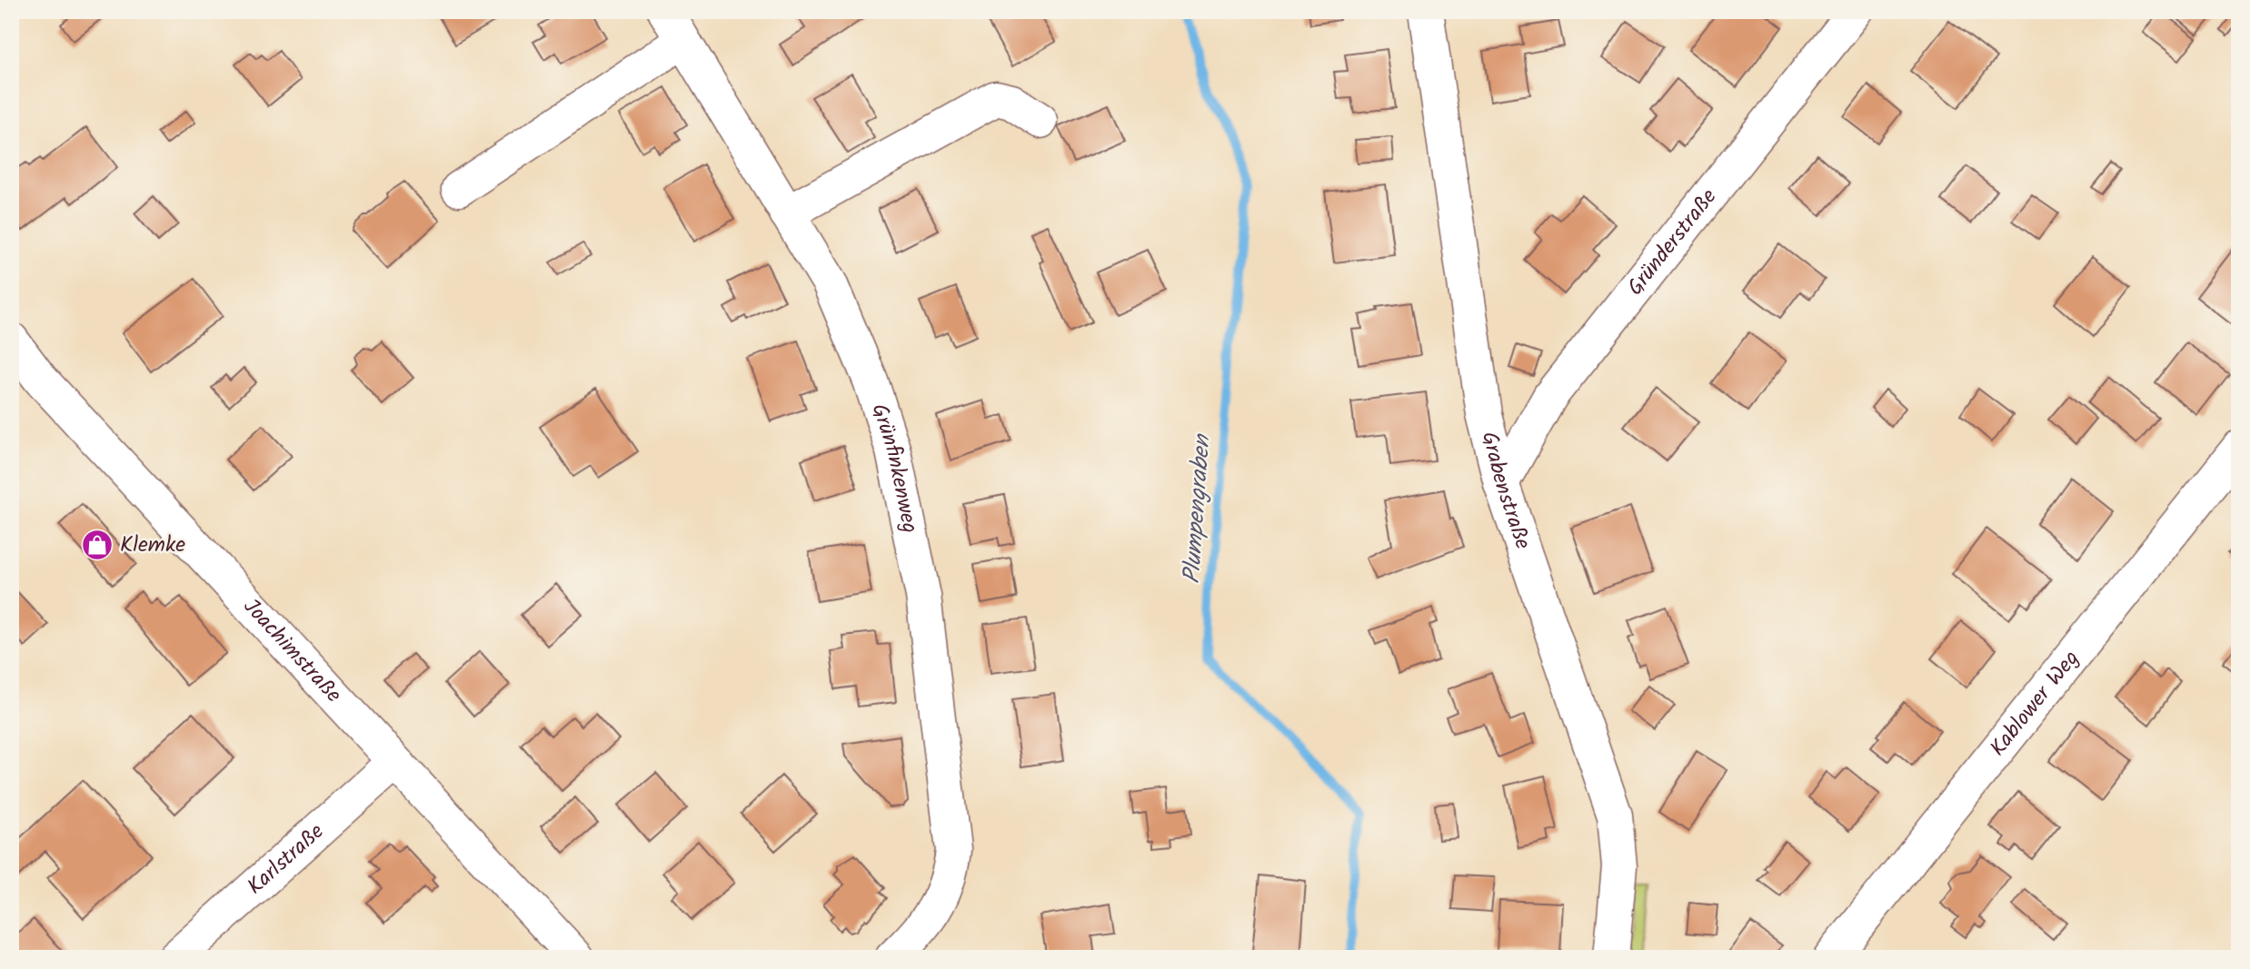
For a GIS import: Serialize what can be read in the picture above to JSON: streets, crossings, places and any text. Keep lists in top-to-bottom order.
{
  "streets": {
    "street": [
      "Gründerstraße",
      "Grünfinkenweg",
      "Grabenstraße",
      "Joachimstraße",
      "Kablower Weg",
      "Karlstraße"
    ]
  },
  "crossings": [
    ["Gründerstraße", "Grabenstraße"],
    ["Joachimstraße", "Karlstraße"]
  ],
  "water": ["Plumpengraben"],
  "places": {
    "shop": ["Klemke"]
  }
}
